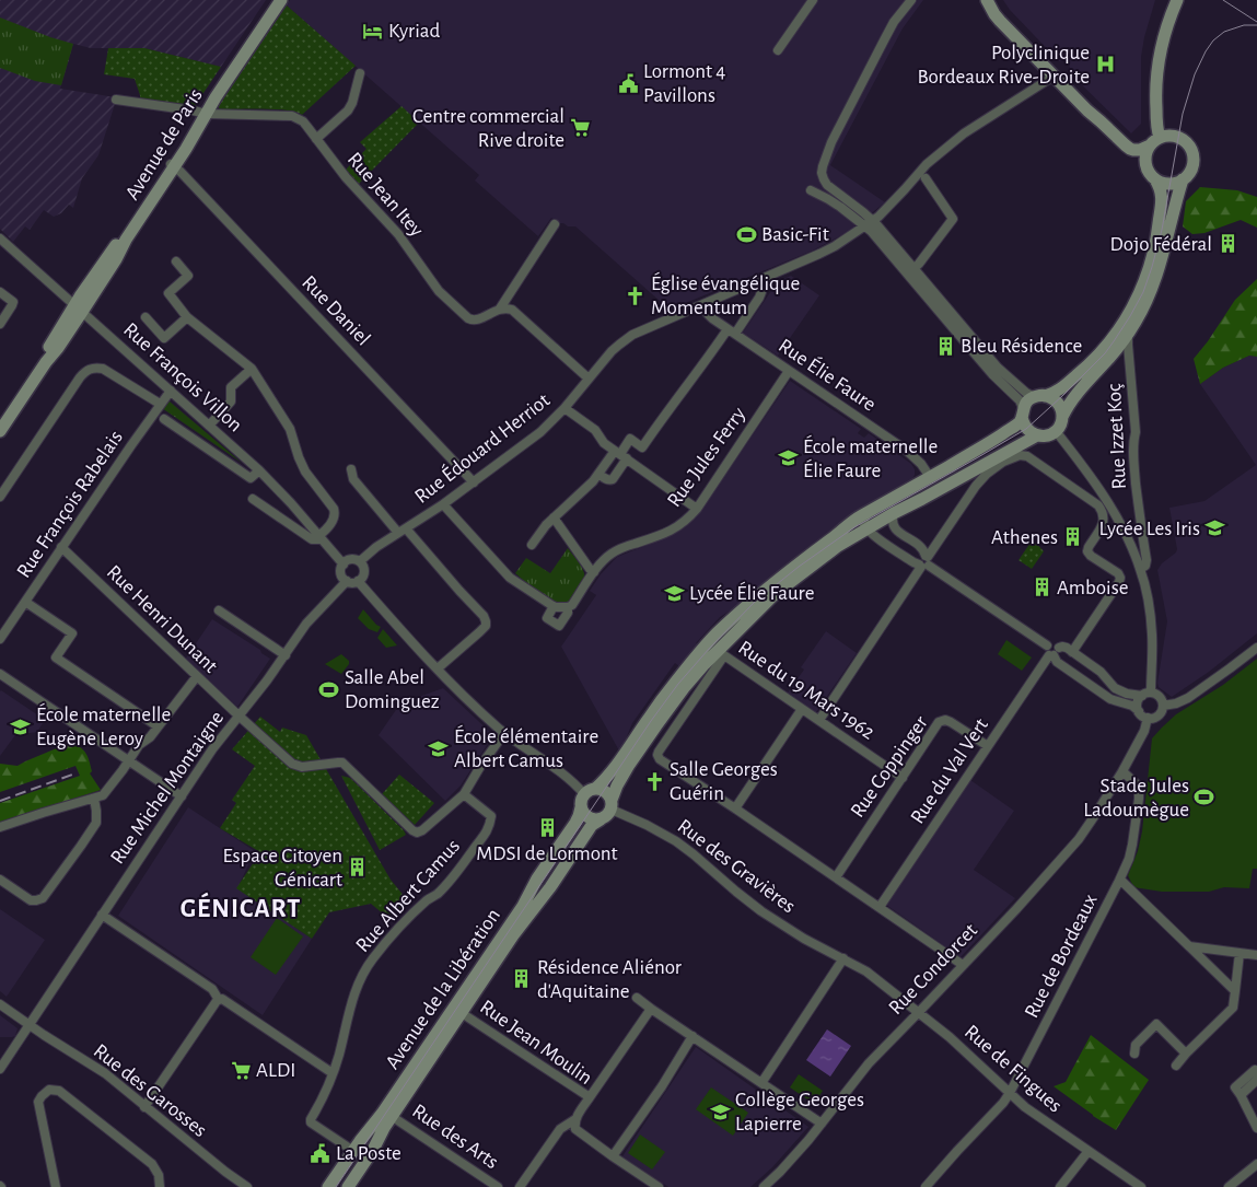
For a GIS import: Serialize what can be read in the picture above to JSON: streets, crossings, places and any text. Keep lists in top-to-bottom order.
{
  "streets": {
    "street": [
      "Avenue de Paris",
      "Rue Jean Itey",
      "Rue Daniel",
      "Rue Élie Faure",
      "Rue François Villon",
      "Rue Izzet Koç",
      "Rue Édouard Herriot",
      "Rue Jules Ferry",
      "Rue François Rabelais",
      "Rue Henri Dunant",
      "Rue du 19 Mars 1962",
      "Rue Coppinger",
      "Rue du Val Vert",
      "Rue Michel Montaigne",
      "Rue des Gravières",
      "Rue Albert Camus",
      "Rue de Bordeaux",
      "Rue Condorcet",
      "Avenue de la Libération",
      "Rue Jean Moulin",
      "Rue de Fingues",
      "Rue des Garosses",
      "Rue des Arts"
    ]
  },
  "crossings": [
    ["Avenue de Paris", "Rue Jean Itey"],
    ["Avenue de Paris", "Rue Daniel"],
    ["Avenue de Paris", "Rue François Villon"],
    ["Rue Daniel", "Rue Édouard Herriot"],
    ["Rue Élie Faure", "Rue Édouard Herriot"],
    ["Rue Élie Faure", "Rue Jules Ferry"],
    ["Rue François Villon", "Rue Édouard Herriot"],
    ["Rue François Villon", "Rue François Rabelais"],
    ["Rue François Villon", "Rue Michel Montaigne"],
    ["Rue Édouard Herriot", "Rue Michel Montaigne"],
    ["Rue François Rabelais", "Rue Henri Dunant"],
    ["Rue Henri Dunant", "Rue Michel Montaigne"],
    ["Rue Henri Dunant", "Rue Albert Camus"],
    ["Rue du 19 Mars 1962", "Rue Coppinger"],
    ["Rue Coppinger", "Rue du Val Vert"],
    ["Rue Michel Montaigne", "Rue des Garosses"],
    ["Rue des Gravières", "Rue Condorcet"],
    ["Rue des Gravières", "Avenue de la Libération"],
    ["Rue des Gravières", "Rue de Fingues"],
    ["Rue de Bordeaux", "Rue Condorcet"],
    ["Rue de Bordeaux", "Rue de Fingues"],
    ["Rue Condorcet", "Rue de Fingues"],
    ["Avenue de la Libération", "Rue Jean Moulin"],
    ["Avenue de la Libération", "Rue des Arts"]
  ],
  "districts": ["GÉNICART"],
  "places": {
    "hotel": ["Kyriad"],
    "hospital": ["Polyclinique Bordeaux Rive-Droite"],
    "public building": ["Lormont 4 Pavillons", "La Poste"],
    "supermarket": ["Centre commercial Rive droite", "ALDI"],
    "sports": ["Basic-Fit", "Salle Abel Dominguez", "Stade Jules Ladoumègue"],
    "building": [
      "Dojo Fédéral",
      "Bleu Résidence",
      "Athenes",
      "Amboise",
      "MDSI de Lormont",
      "Espace Citoyen Génicart",
      "Résidence Aliénor d'Aquitaine"
    ],
    "church": ["Église évangélique Momentum", "Salle Georges Guérin"],
    "school or university": [
      "École maternelle Élie Faure",
      "Lycée Les Iris",
      "Lycée Élie Faure",
      "École maternelle Eugène Leroy",
      "École élémentaire Albert Camus",
      "Collège Georges Lapierre"
    ]
  }
}
